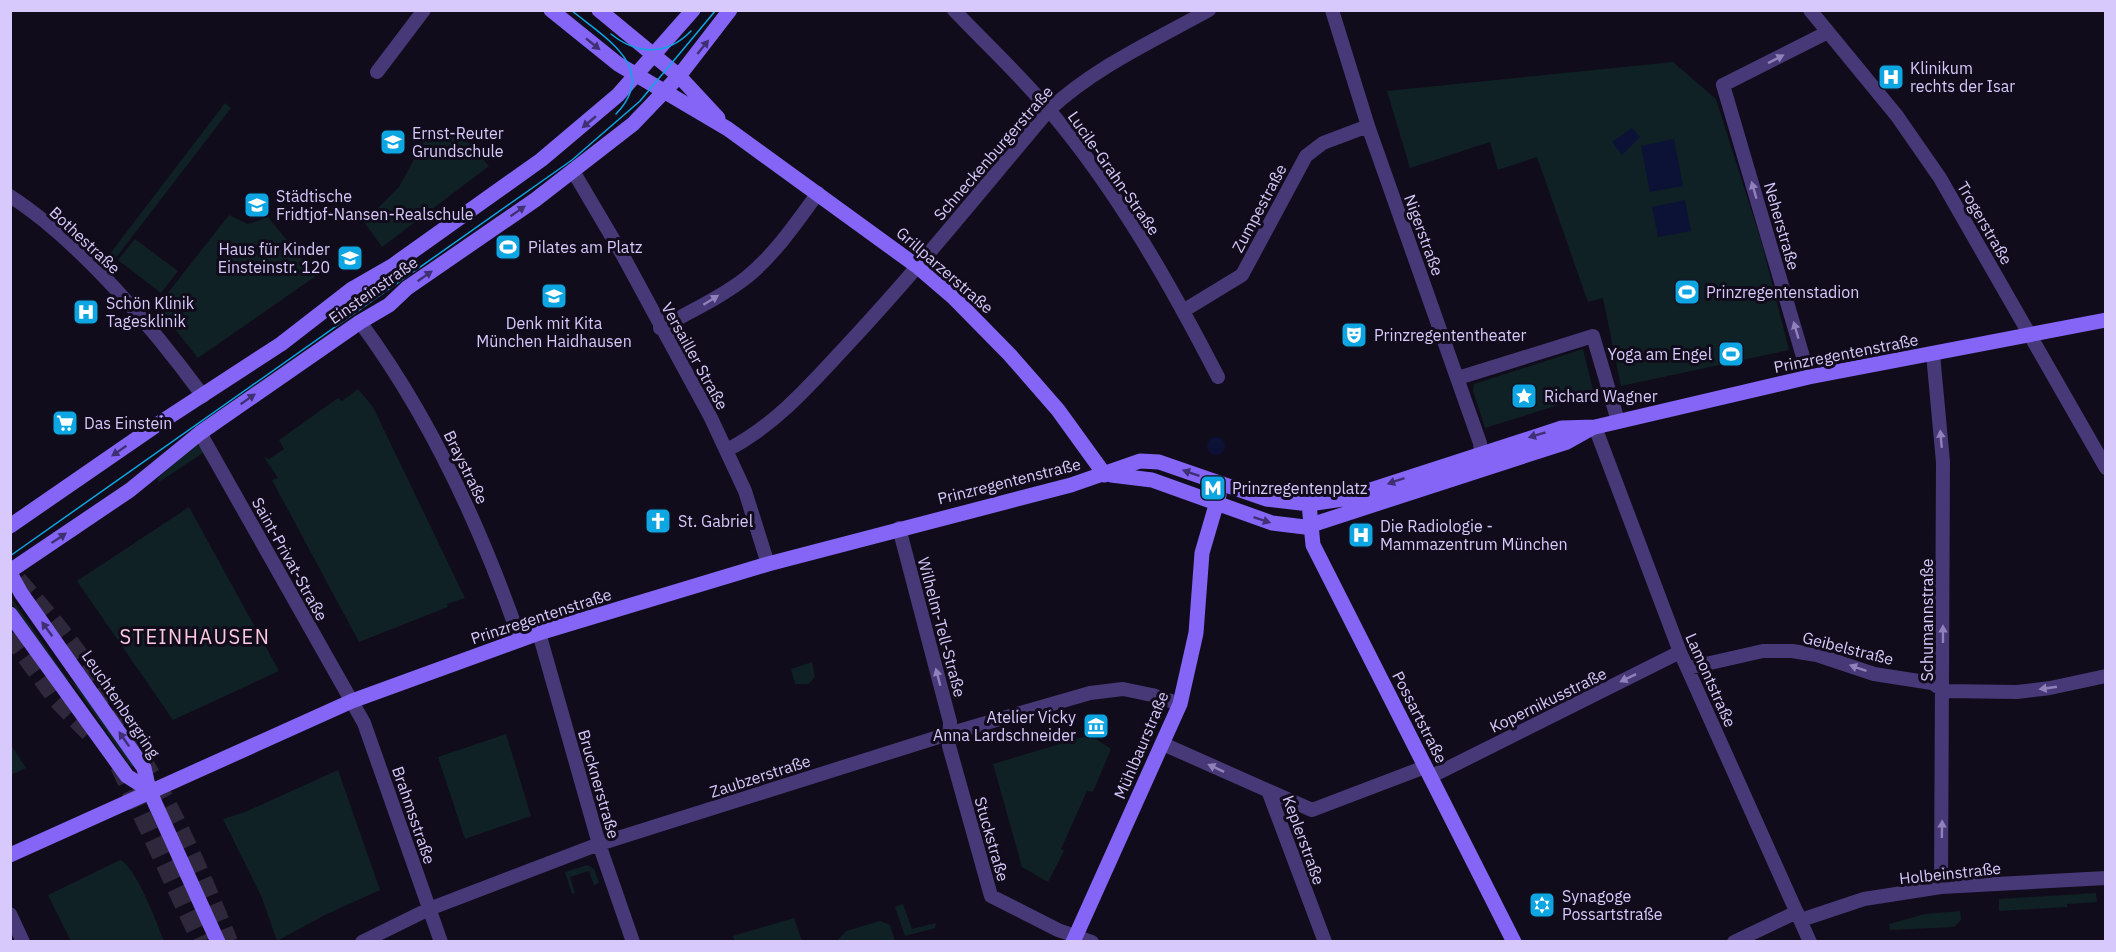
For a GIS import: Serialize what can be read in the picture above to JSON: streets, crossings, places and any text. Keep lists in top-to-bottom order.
{
  "streets": {
    "main road": [
      "Grillparzerstraße",
      "Einsteinstraße",
      "Prinzregentenstraße",
      "Leuchtenbergring",
      "Possartstraße",
      "Mühlbaurstraße"
    ],
    "street": [
      "Schneckenburgerstraße",
      "Lucile-Grahn-Straße",
      "Zumpestraße",
      "Trogerstraße",
      "Neherstraße",
      "Nigerstraße",
      "Bothestraße",
      "Versailler Straße",
      "Braystraße",
      "Saint-Privat-Straße",
      "Schumannstraße",
      "Wilhelm-Tell-Straße",
      "Geibelstraße",
      "Lamontstraße",
      "Kopernikusstraße",
      "Zaubzerstraße",
      "Brucknerstraße",
      "Brahmsstraße",
      "Stuckstraße",
      "Keplerstraße",
      "Holbeinstraße"
    ]
  },
  "crossings": [
    ["Schneckenburgerstraße", "Lucile-Grahn-Straße"],
    ["Schneckenburgerstraße", "Grillparzerstraße"],
    ["Schneckenburgerstraße", "Versailler Straße"],
    ["Lucile-Grahn-Straße", "Zumpestraße"],
    ["Zumpestraße", "Nigerstraße"],
    ["Trogerstraße", "Neherstraße"],
    ["Trogerstraße", "Prinzregentenstraße"],
    ["Neherstraße", "Prinzregentenstraße"],
    ["Nigerstraße", "Prinzregentenstraße"],
    ["Bothestraße", "Einsteinstraße"],
    ["Grillparzerstraße", "Einsteinstraße"],
    ["Grillparzerstraße", "Prinzregentenstraße"],
    ["Einsteinstraße", "Versailler Straße"],
    ["Einsteinstraße", "Braystraße"],
    ["Einsteinstraße", "Saint-Privat-Straße"],
    ["Einsteinstraße", "Leuchtenbergring"],
    ["Prinzregentenstraße", "Versailler Straße"],
    ["Prinzregentenstraße", "Braystraße"],
    ["Prinzregentenstraße", "Saint-Privat-Straße"],
    ["Prinzregentenstraße", "Schumannstraße"],
    ["Prinzregentenstraße", "Wilhelm-Tell-Straße"],
    ["Prinzregentenstraße", "Lamontstraße"],
    ["Prinzregentenstraße", "Leuchtenbergring"],
    ["Prinzregentenstraße", "Possartstraße"],
    ["Prinzregentenstraße", "Mühlbaurstraße"],
    ["Prinzregentenstraße", "Brucknerstraße"],
    ["Prinzregentenstraße", "Brahmsstraße"],
    ["Saint-Privat-Straße", "Brahmsstraße"],
    ["Schumannstraße", "Geibelstraße"],
    ["Schumannstraße", "Holbeinstraße"],
    ["Wilhelm-Tell-Straße", "Zaubzerstraße"],
    ["Wilhelm-Tell-Straße", "Stuckstraße"],
    ["Geibelstraße", "Lamontstraße"],
    ["Lamontstraße", "Kopernikusstraße"],
    ["Lamontstraße", "Holbeinstraße"],
    ["Kopernikusstraße", "Possartstraße"],
    ["Kopernikusstraße", "Keplerstraße"],
    ["Mühlbaurstraße", "Zaubzerstraße"],
    ["Mühlbaurstraße", "Stuckstraße"],
    ["Mühlbaurstraße", "Keplerstraße"],
    ["Zaubzerstraße", "Brucknerstraße"],
    ["Zaubzerstraße", "Brahmsstraße"],
    ["Zaubzerstraße", "Stuckstraße"]
  ],
  "one_way": [
    "Neherstraße",
    "Schumannstraße",
    "Wilhelm-Tell-Straße",
    "Geibelstraße",
    "Kopernikusstraße",
    "Keplerstraße"
  ],
  "districts": ["STEINHAUSEN"],
  "places": {
    "hospital": ["Klinikum rechts der Isar", "Schön Klinik Tagesklinik", "Die Radiologie - Mammazentrum München"],
    "school or university": [
      "Ernst-Reuter Grundschule",
      "Städtische Fridtjof-Nansen-Realschule",
      "Haus für Kinder Einsteinstr. 120",
      "Denk mit Kita München Haidhausen"
    ],
    "sports": ["Pilates am Platz", "Prinzregentenstadion", "Yoga am Engel"],
    "theatre": ["Prinzregententheater"],
    "place": ["Richard Wagner"],
    "supermarket": ["Das Einstein"],
    "metro station": ["Prinzregentenplatz"],
    "church": ["St. Gabriel"],
    "museum": ["Atelier Vicky Anna Lardschneider"],
    "synagogue": ["Synagoge Possartstraße"]
  }
}
